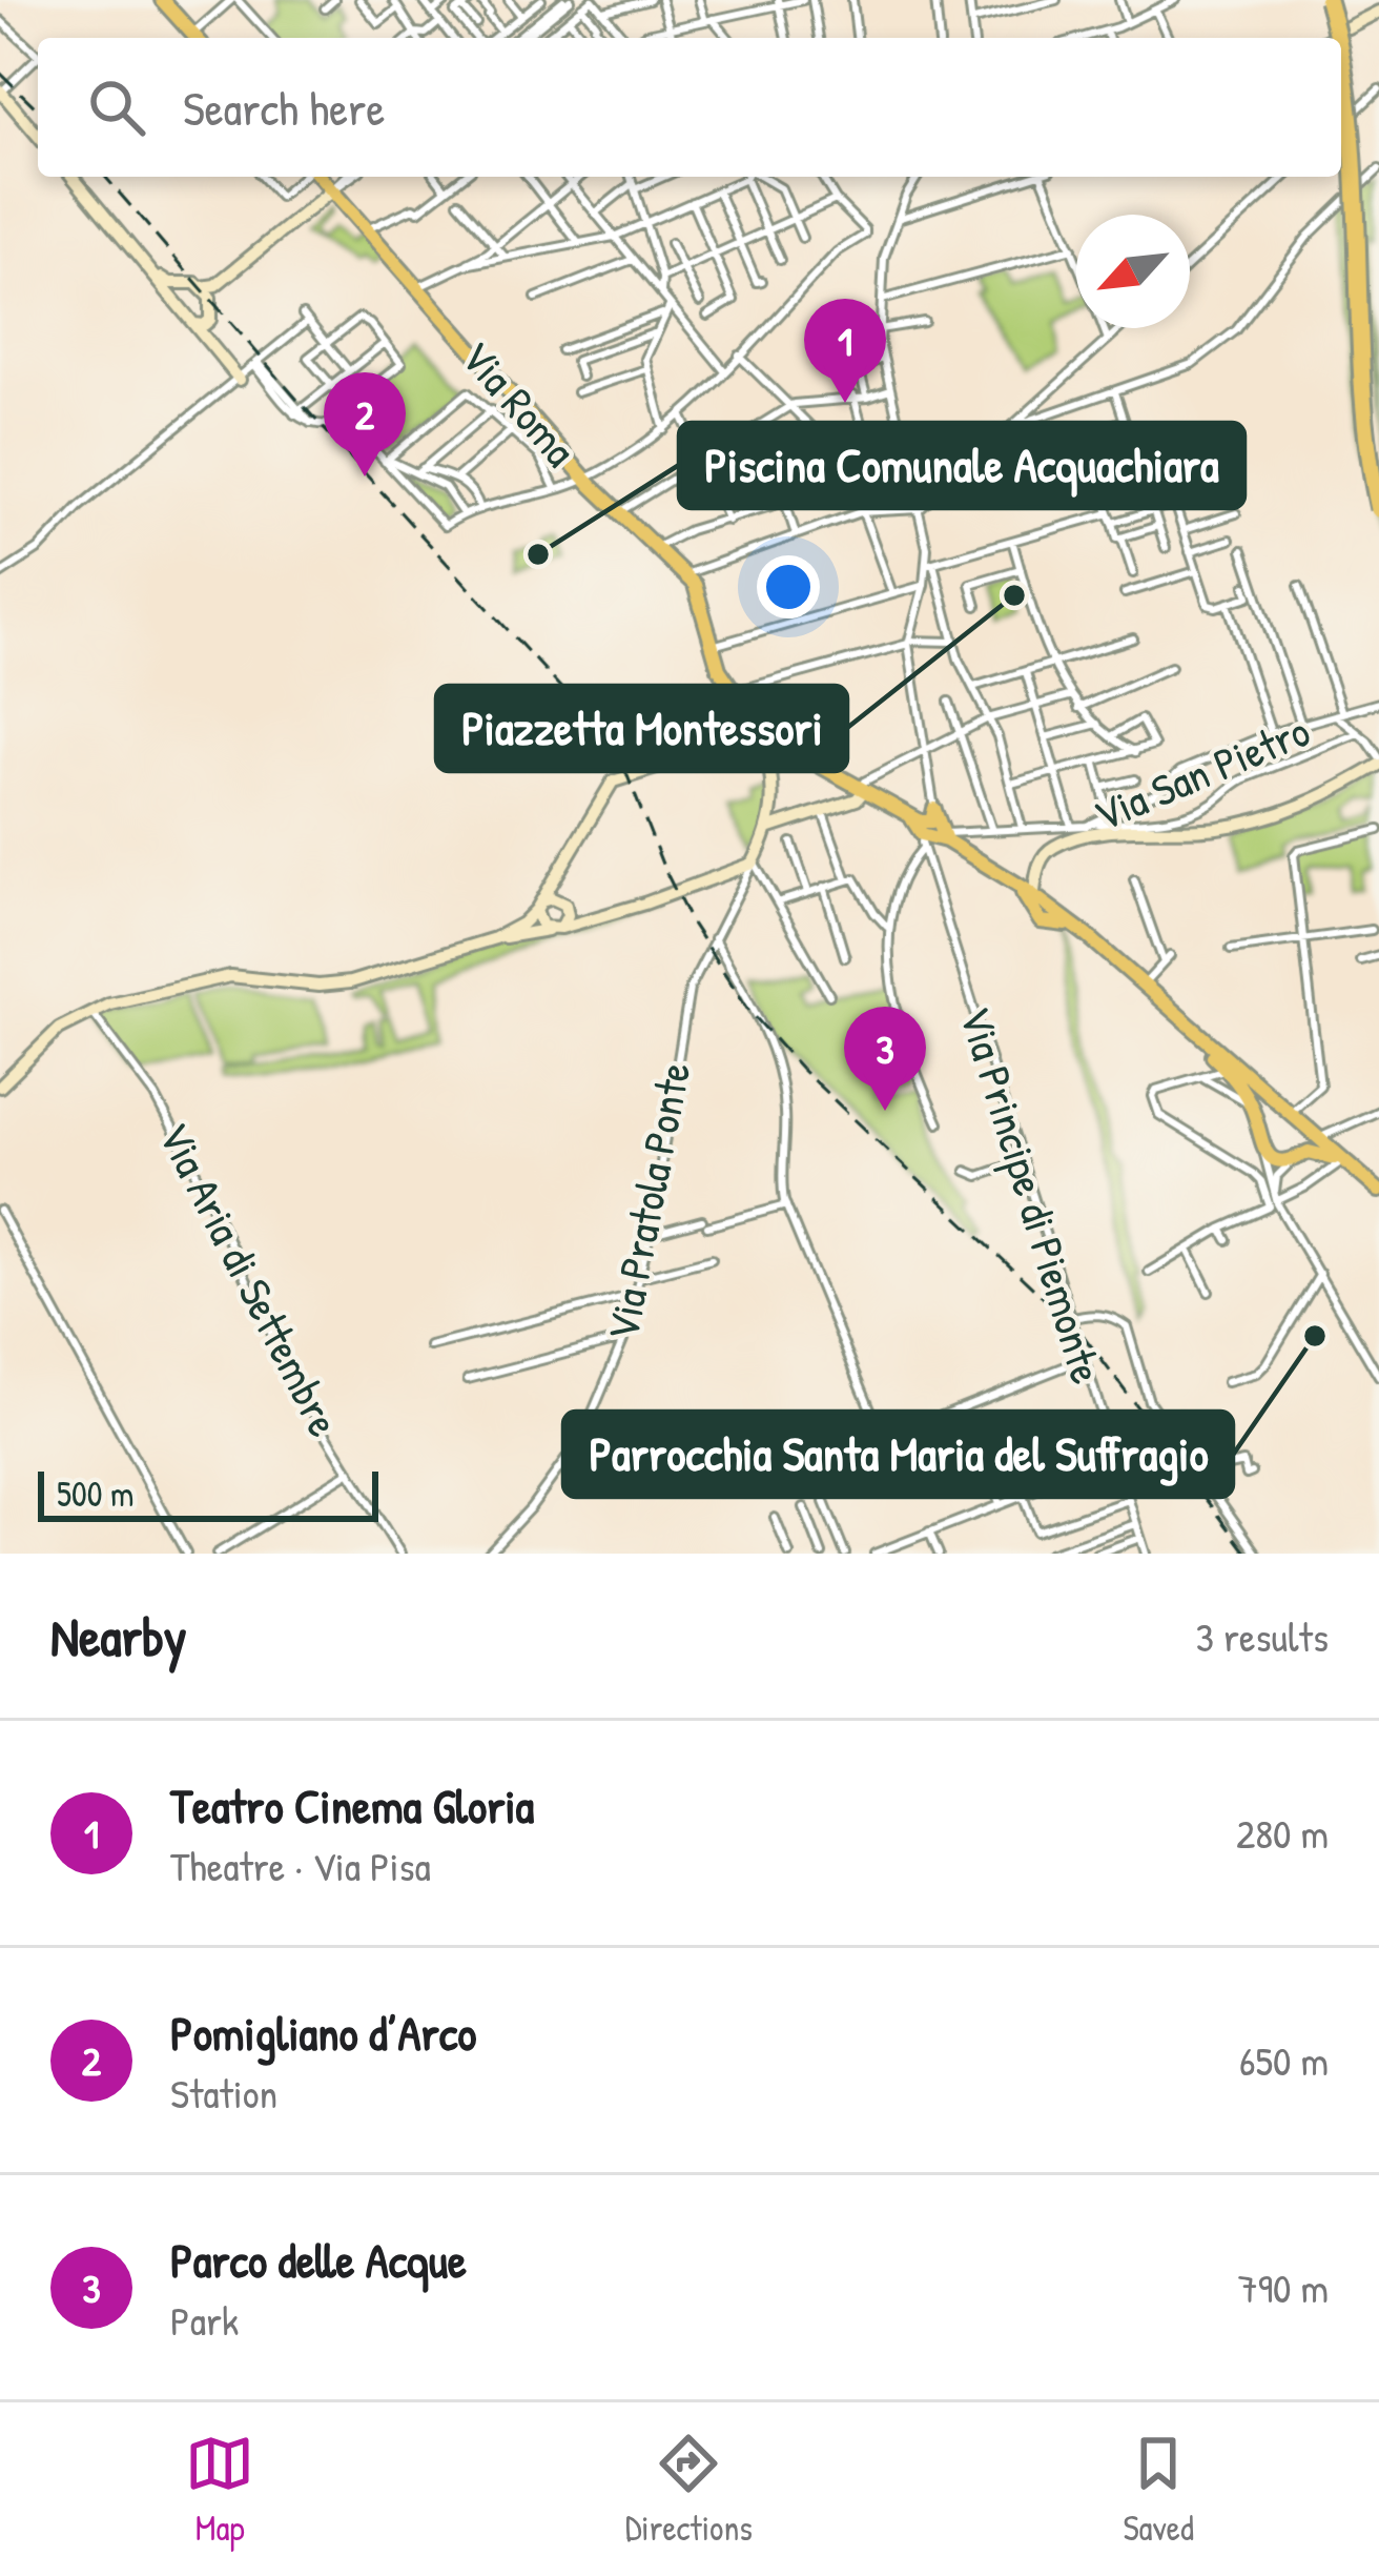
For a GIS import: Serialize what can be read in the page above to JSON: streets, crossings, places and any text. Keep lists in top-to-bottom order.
{
  "streets": {
    "main road": ["Via Roma", "Via Pratola Ponte"],
    "street": ["Via San Pietro", "Via Principe di Piemonte", "Via Aria di Settembre"]
  },
  "crossings": [
    ["Via Roma", "Via Principe di Piemonte"],
    ["Via Roma", "Via Pratola Ponte"]
  ],
  "places": ["Piscina Comunale Acquachiara", "Piazzetta Montessori", "Parrocchia Santa Maria del Suffragio"],
  "scale_bar": "500 m",
  "north": "bottom left",
  "page": {
    "search": "Search here",
    "pins": ["1", "2", "3"],
    "scale": "500 m",
    "heading": ["Nearby", "3 results"],
    "list": [
      {
        "mark": "1",
        "name": "Teatro Cinema Gloria",
        "note": "Theatre · Via Pisa",
        "value": "280 m"
      },
      {
        "mark": "2",
        "name": "Pomigliano d’Arco",
        "note": "Station",
        "value": "650 m"
      },
      {
        "mark": "3",
        "name": "Parco delle Acque",
        "note": "Park",
        "value": "790 m"
      }
    ],
    "nav": ["Map", "Directions", "Saved"]
  }
}
